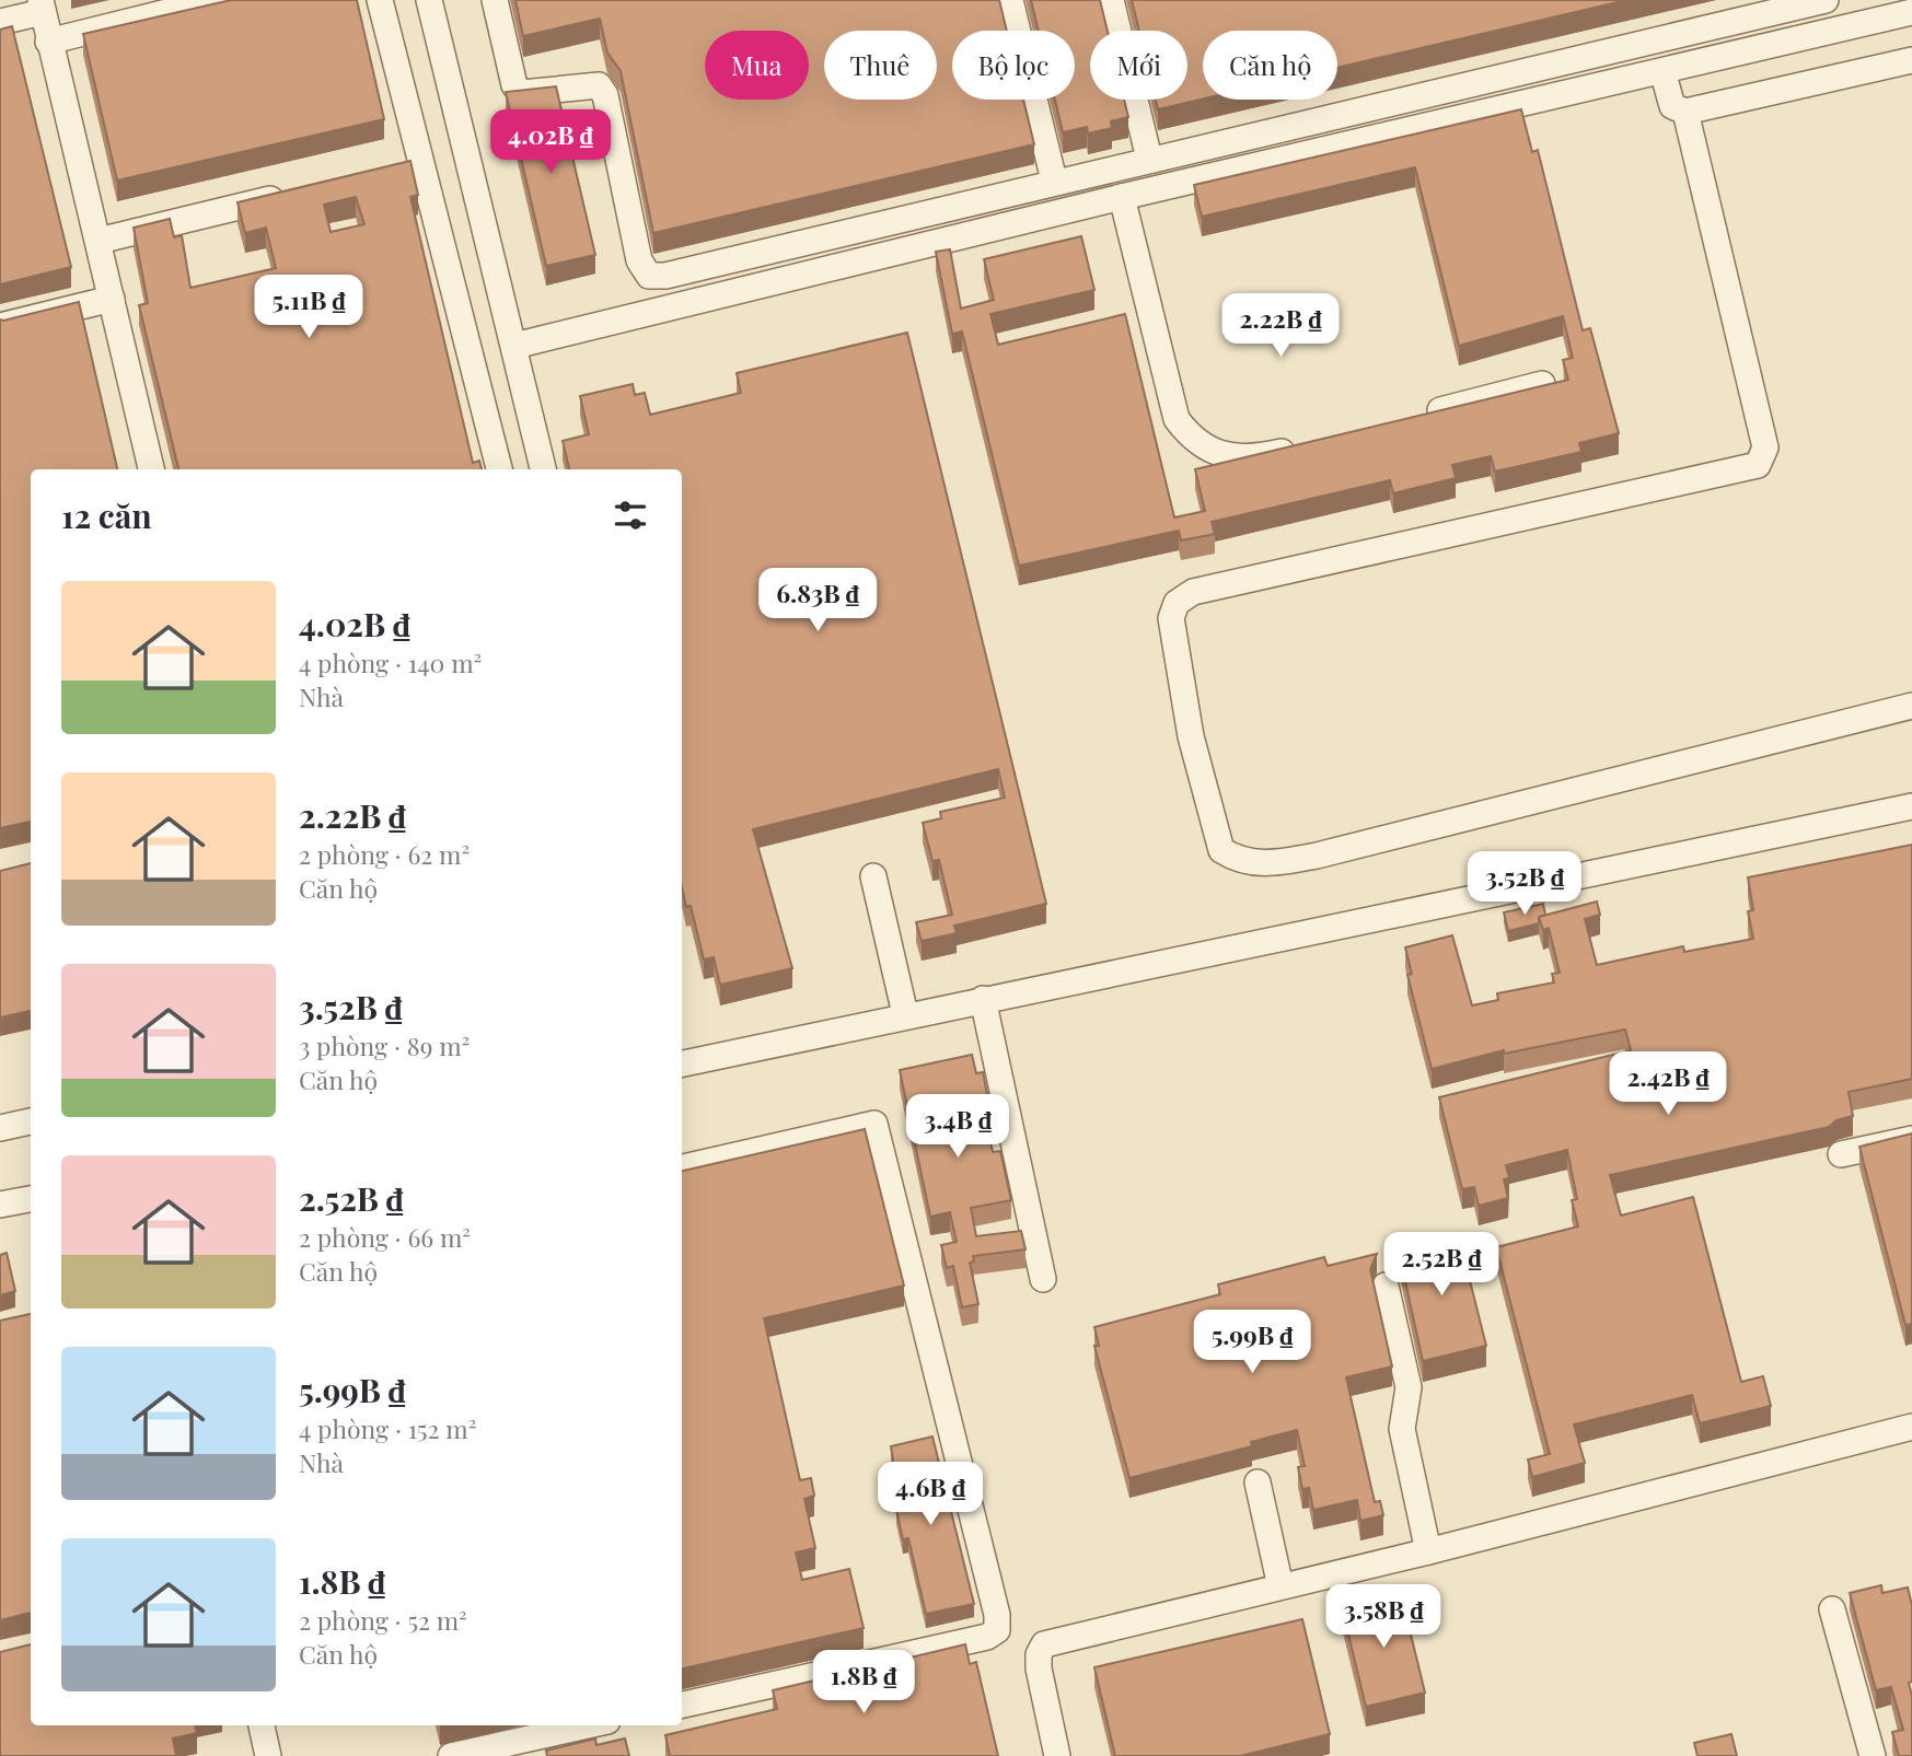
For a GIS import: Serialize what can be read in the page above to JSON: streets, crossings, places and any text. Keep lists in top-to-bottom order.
{
  "page": {
    "chip": [
      "Mua",
      "Thuê",
      "Bộ lọc",
      "Mới",
      "Căn hộ"
    ],
    "price": [
      "4.02B ₫",
      "5.11B ₫",
      "2.22B ₫",
      "6.83B ₫",
      "3.52B ₫",
      "2.42B ₫",
      "3.4B ₫",
      "2.52B ₫",
      "5.99B ₫",
      "4.6B ₫",
      "3.58B ₫",
      "1.8B ₫"
    ],
    "heading": "12 căn",
    "list": [
      {
        "name": "4.02B ₫",
        "note": "4 phòng · 140 m² · Nhà"
      },
      {
        "name": "2.22B ₫",
        "note": "2 phòng · 62 m² · Căn hộ"
      },
      {
        "name": "3.52B ₫",
        "note": "3 phòng · 89 m² · Căn hộ"
      },
      {
        "name": "2.52B ₫",
        "note": "2 phòng · 66 m² · Căn hộ"
      },
      {
        "name": "5.99B ₫",
        "note": "4 phòng · 152 m² · Nhà"
      },
      {
        "name": "1.8B ₫",
        "note": "2 phòng · 52 m² · Căn hộ"
      }
    ]
  }
}
